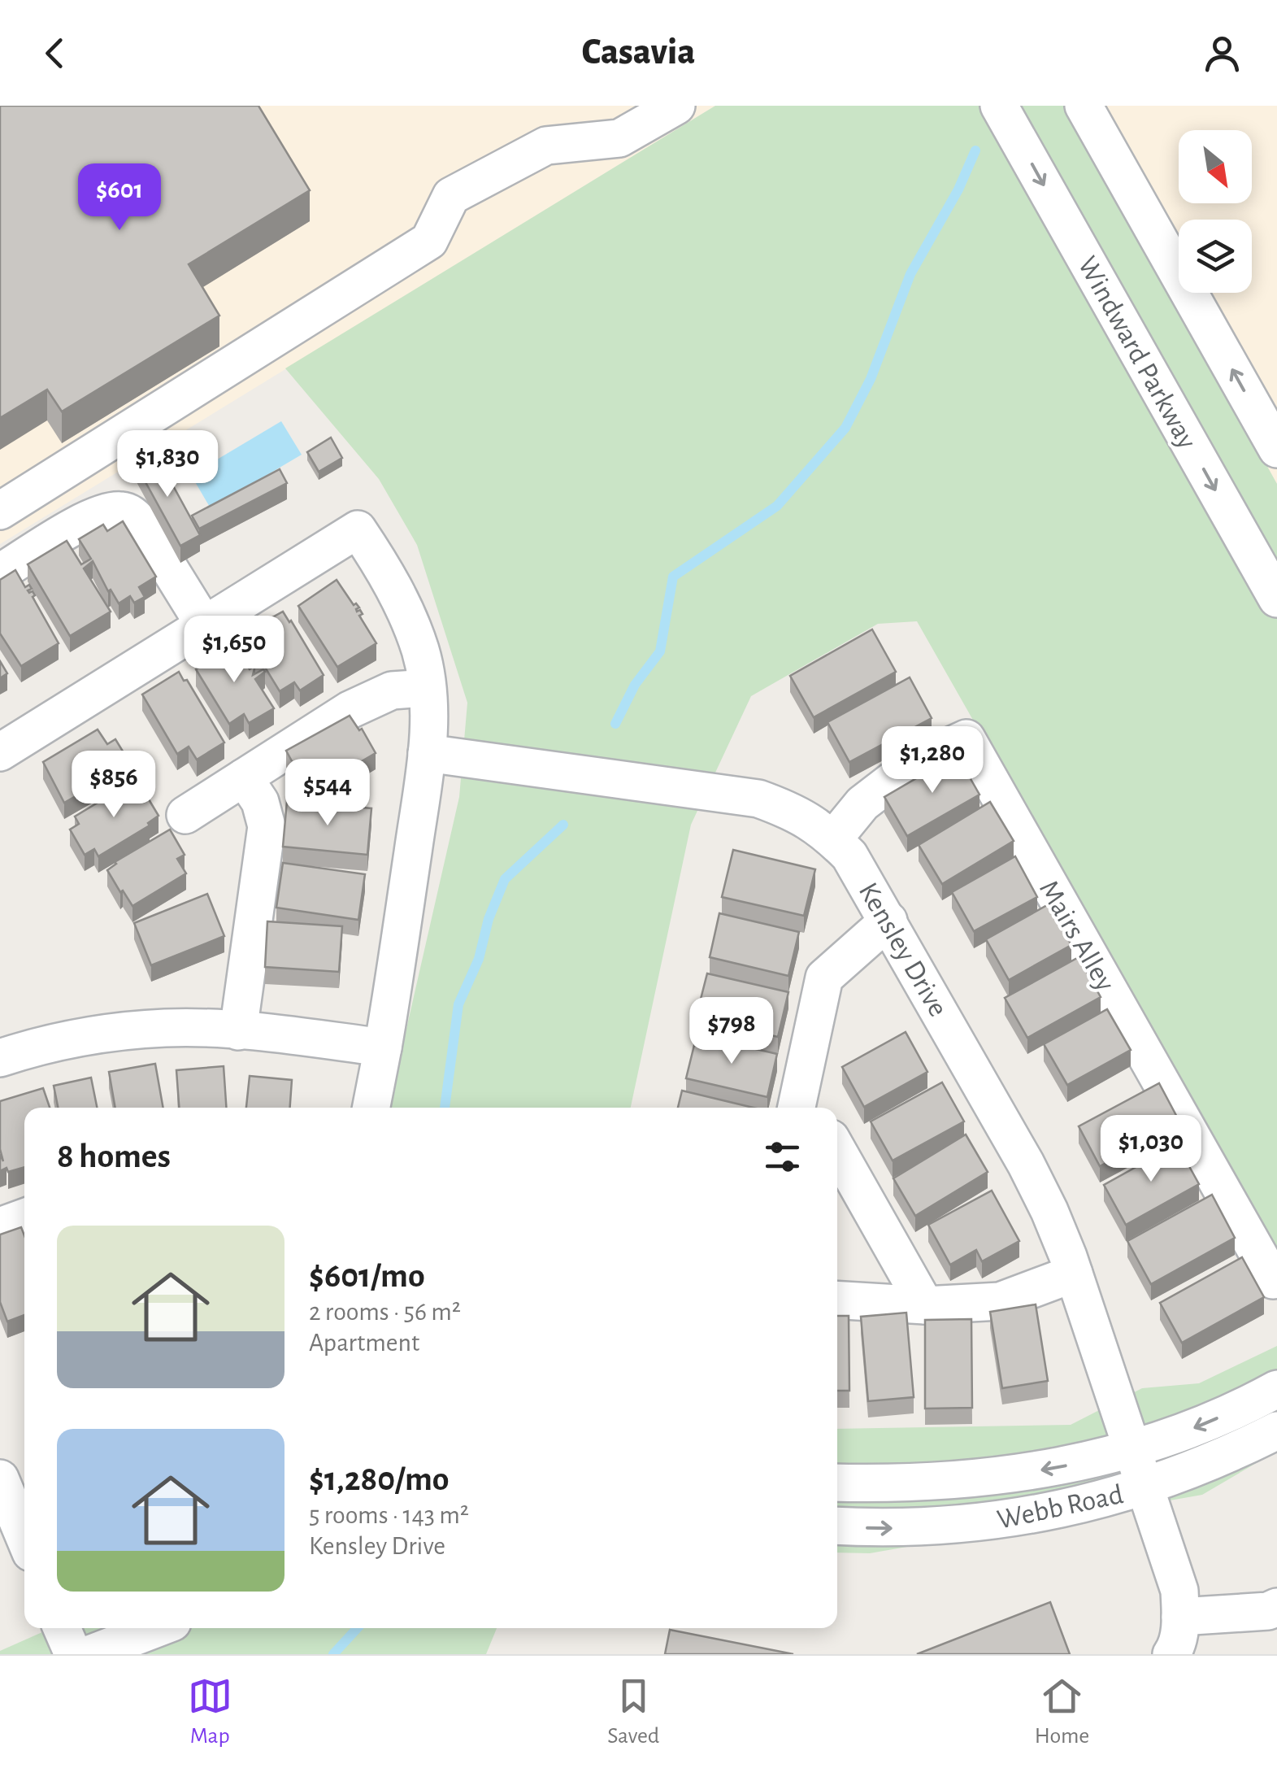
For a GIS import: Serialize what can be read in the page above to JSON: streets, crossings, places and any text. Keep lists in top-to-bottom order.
{
  "streets": {
    "street": [
      "Windward Parkway",
      "Mairs Alley",
      "Kensley Drive",
      "Webb Road"
    ]
  },
  "crossings": [
    ["Mairs Alley", "Kensley Drive"],
    ["Kensley Drive", "Webb Road"]
  ],
  "north": "bottom right",
  "page": {
    "header": "Casavia",
    "price": [
      "$601",
      "$1,830",
      "$1,650",
      "$1,280",
      "$856",
      "$544",
      "$798",
      "$1,030"
    ],
    "heading": "8 homes",
    "list": [
      {
        "name": "$601/mo",
        "note": "2 rooms · 56 m² · Apartment"
      },
      {
        "name": "$1,280/mo",
        "note": "5 rooms · 143 m² · Kensley Drive"
      }
    ],
    "tabs": ["Map", "Saved", "Home"]
  }
}
